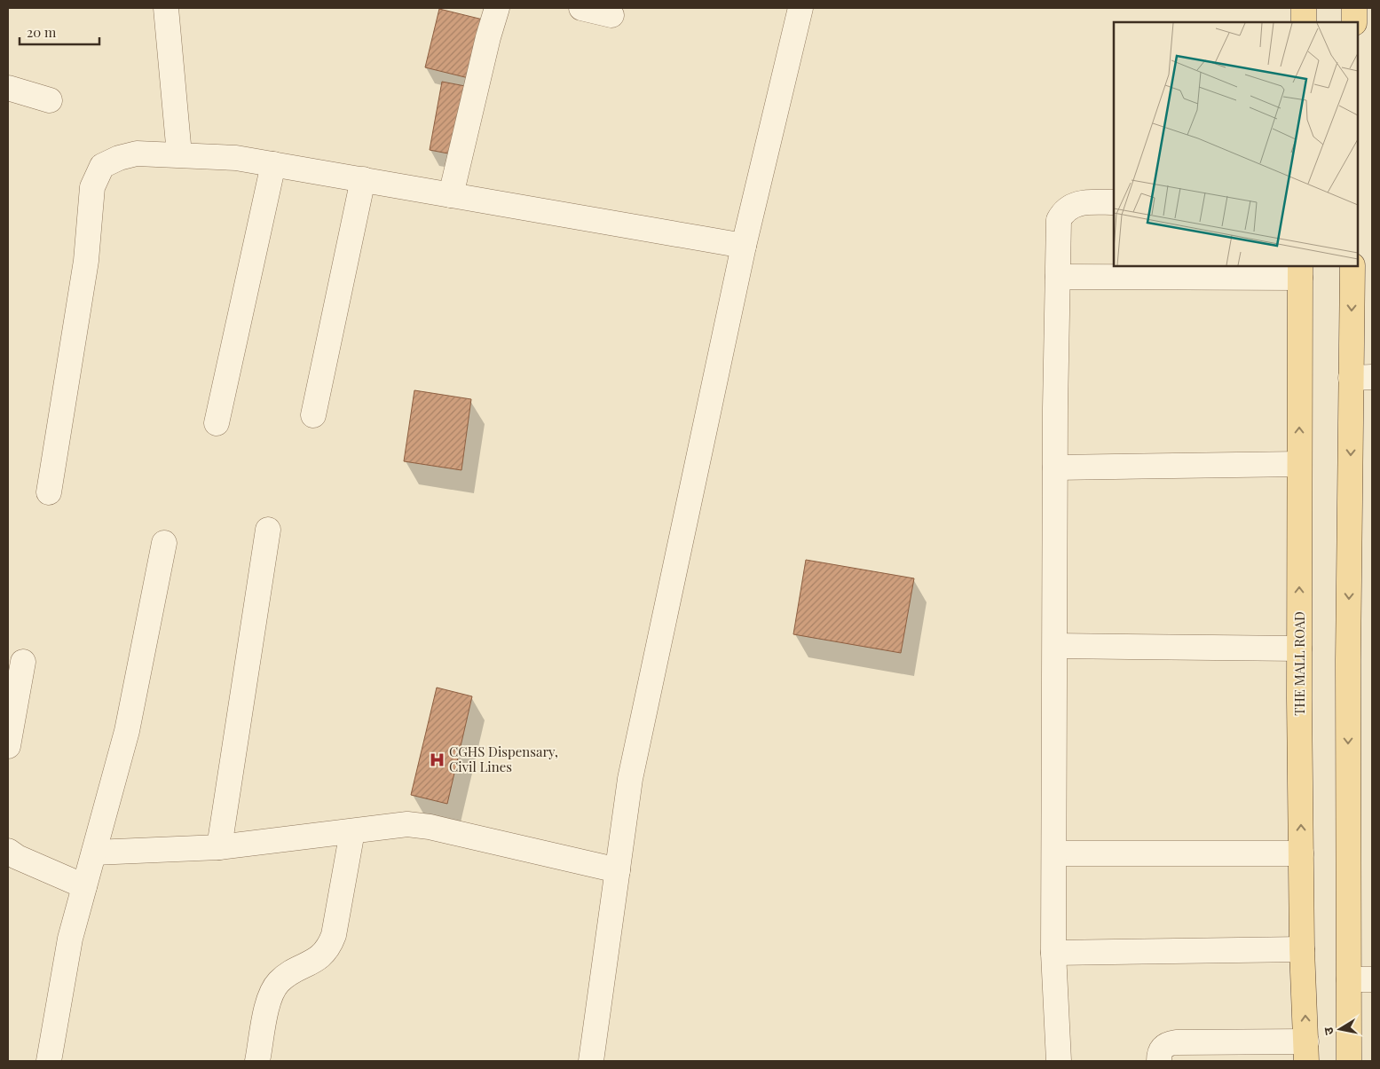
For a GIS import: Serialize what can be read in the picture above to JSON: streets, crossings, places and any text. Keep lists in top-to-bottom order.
{
  "streets": {
    "main road": ["THE MALL ROAD"]
  },
  "places": {
    "hospital": ["CGHS Dispensary, Civil Lines"]
  },
  "scale_bar": "20 m",
  "north": "left"
}
